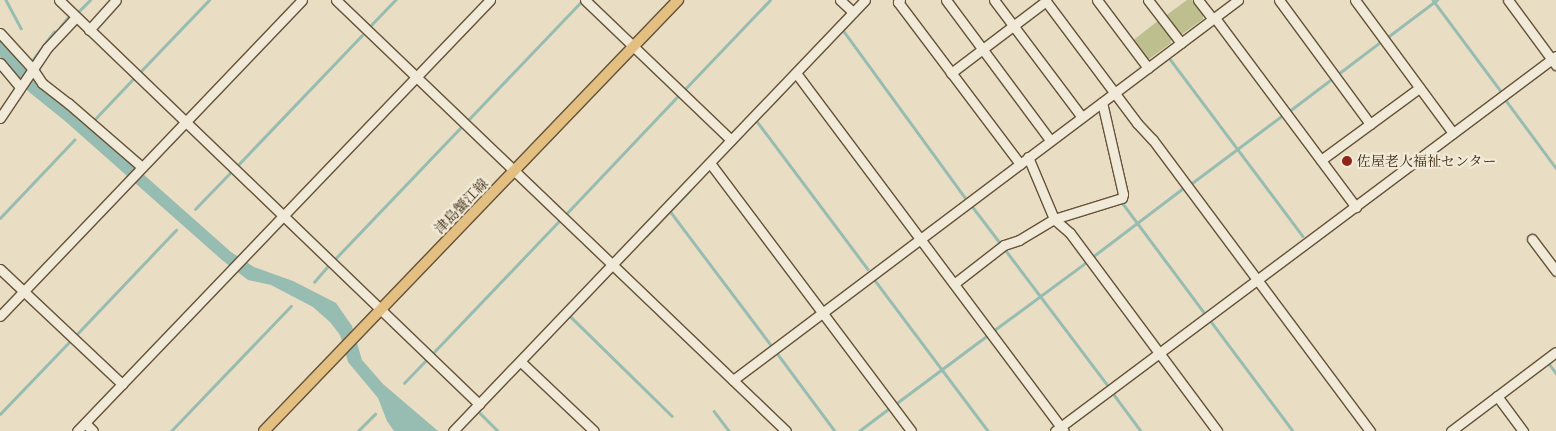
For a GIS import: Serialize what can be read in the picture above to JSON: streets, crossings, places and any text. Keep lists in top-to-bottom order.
{
  "streets": {
    "main road": ["津島蟹江線"]
  },
  "places": ["佐屋老人福祉センター"]
}
